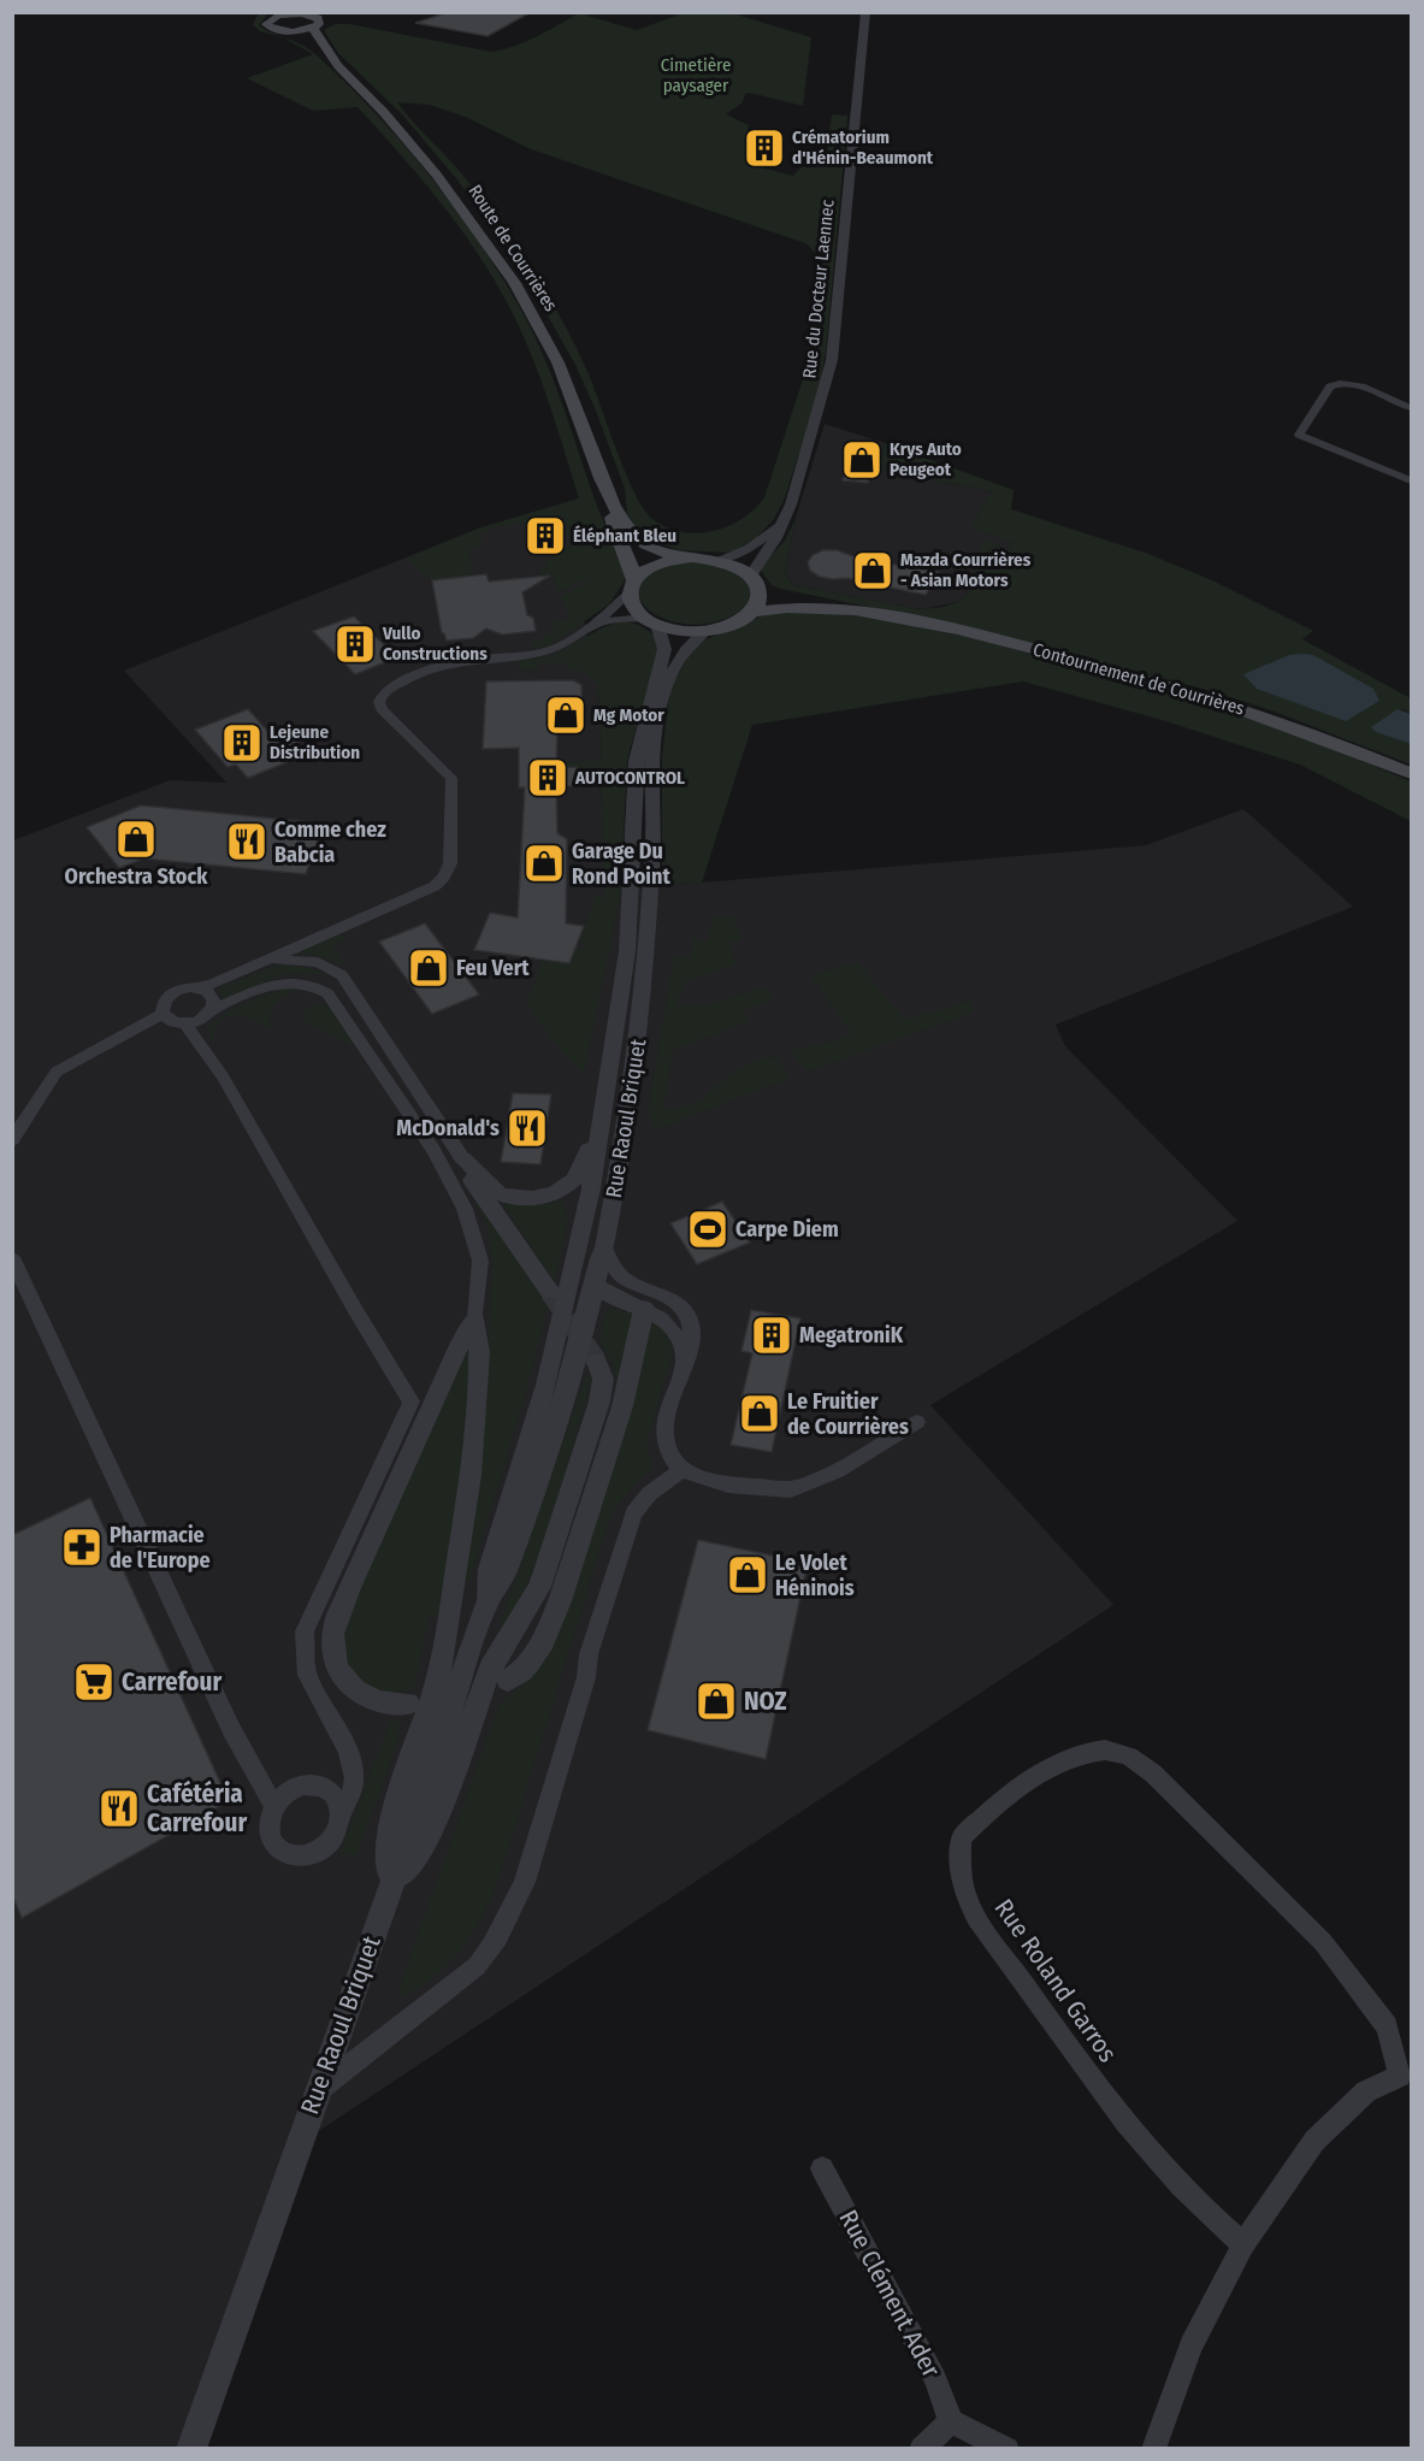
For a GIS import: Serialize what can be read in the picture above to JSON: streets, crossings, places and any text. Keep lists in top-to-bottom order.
{
  "streets": {
    "main road": ["Route de Courrières", "Contournement de Courrières"],
    "street": [
      "Rue du Docteur Laennec",
      "Rue Raoul Briquet",
      "Rue Roland Garros",
      "Rue Clément Ader"
    ]
  },
  "crossings": [
    ["Route de Courrières", "Rue du Docteur Laennec"],
    ["Route de Courrières", "Contournement de Courrières"],
    ["Route de Courrières", "Rue Raoul Briquet"],
    ["Rue du Docteur Laennec", "Contournement de Courrières"],
    ["Rue du Docteur Laennec", "Rue Raoul Briquet"],
    ["Contournement de Courrières", "Rue Raoul Briquet"]
  ],
  "parks": ["Cimetière paysager"],
  "places": {
    "building": [
      "Crématorium d'Hénin-Beaumont",
      "Éléphant Bleu",
      "Vullo Constructions",
      "Lejeune Distribution",
      "AUTOCONTROL",
      "MegatroniK"
    ],
    "shop": [
      "Krys Auto Peugeot",
      "Mazda Courrières - Asian Motors",
      "Mg Motor",
      "Orchestra Stock",
      "Garage Du Rond Point",
      "Feu Vert",
      "Le Fruitier de Courrières",
      "Le Volet Héninois",
      "NOZ"
    ],
    "restaurant": ["Comme chez Babcia", "McDonald's", "Cafétéria Carrefour"],
    "sports": ["Carpe Diem"],
    "pharmacy": ["Pharmacie de l'Europe"],
    "supermarket": ["Carrefour"]
  }
}
